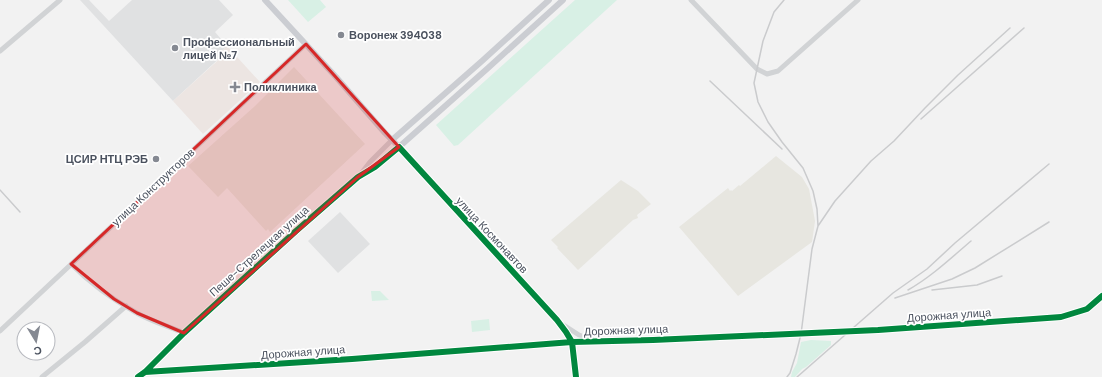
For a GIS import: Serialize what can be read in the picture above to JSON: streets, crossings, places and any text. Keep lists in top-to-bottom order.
{
  "streets": {
    "main road": ["улица Космонавтов", "Пеше-Стрелецкая улица"],
    "street": ["улица Конструкторов", "Дорожная улица"]
  },
  "crossings": [
    ["улица Конструкторов", "улица Космонавтов"],
    ["улица Космонавтов", "Пеше-Стрелецкая улица"],
    ["улица Космонавтов", "Дорожная улица"],
    ["Пеше-Стрелецкая улица", "Дорожная улица"]
  ],
  "places": {
    "other": ["Воронеж 394038", "Профессиональный лицей №7", "ЦСИР НТЦ РЭБ"],
    "health": ["Поликлиника"]
  },
  "north": "bottom"
}
